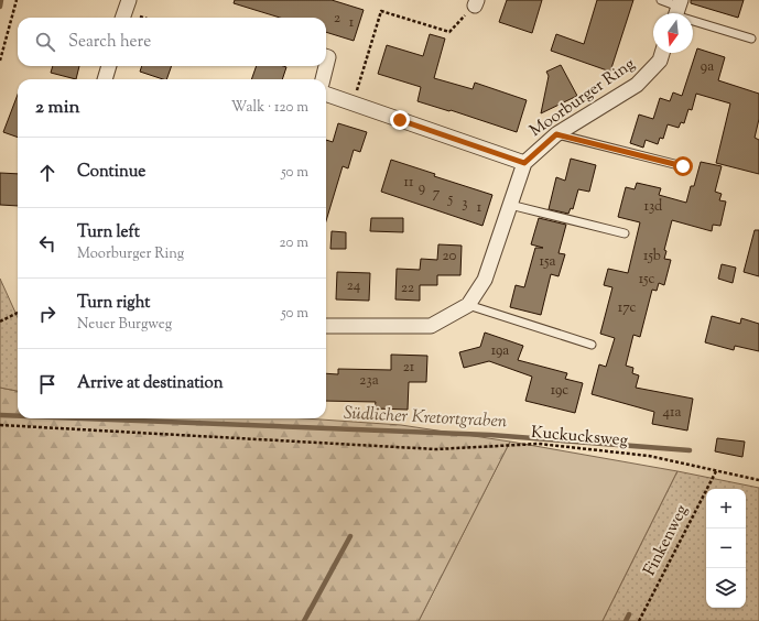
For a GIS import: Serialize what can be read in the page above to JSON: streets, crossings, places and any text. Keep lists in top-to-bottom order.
{
  "streets": {
    "street": ["Moorburger Ring"],
    "path": ["Kuckucksweg", "Finkenweg"]
  },
  "crossings": [
    ["Kuckucksweg", "Finkenweg"]
  ],
  "water": ["Südlicher Kretortgraben"],
  "house_numbers": [
    "2",
    "1",
    "9a",
    "11",
    "9",
    "7",
    "5",
    "3",
    "13d",
    "1",
    "20",
    "15b",
    "15a",
    "15c",
    "24",
    "22",
    "17c",
    "19a",
    "21",
    "23a",
    "19c",
    "41a"
  ],
  "north": "bottom",
  "page": {
    "search": "Search here",
    "heading": ["2 min", "Walk · 120 m"],
    "list": [
      ["Continue", "50 m"],
      ["Turn left", "Moorburger Ring", "20 m"],
      ["Turn right", "Neuer Burgweg", "50 m"],
      "Arrive at destination"
    ],
    "map_buttons": ["+", "−"]
  }
}
